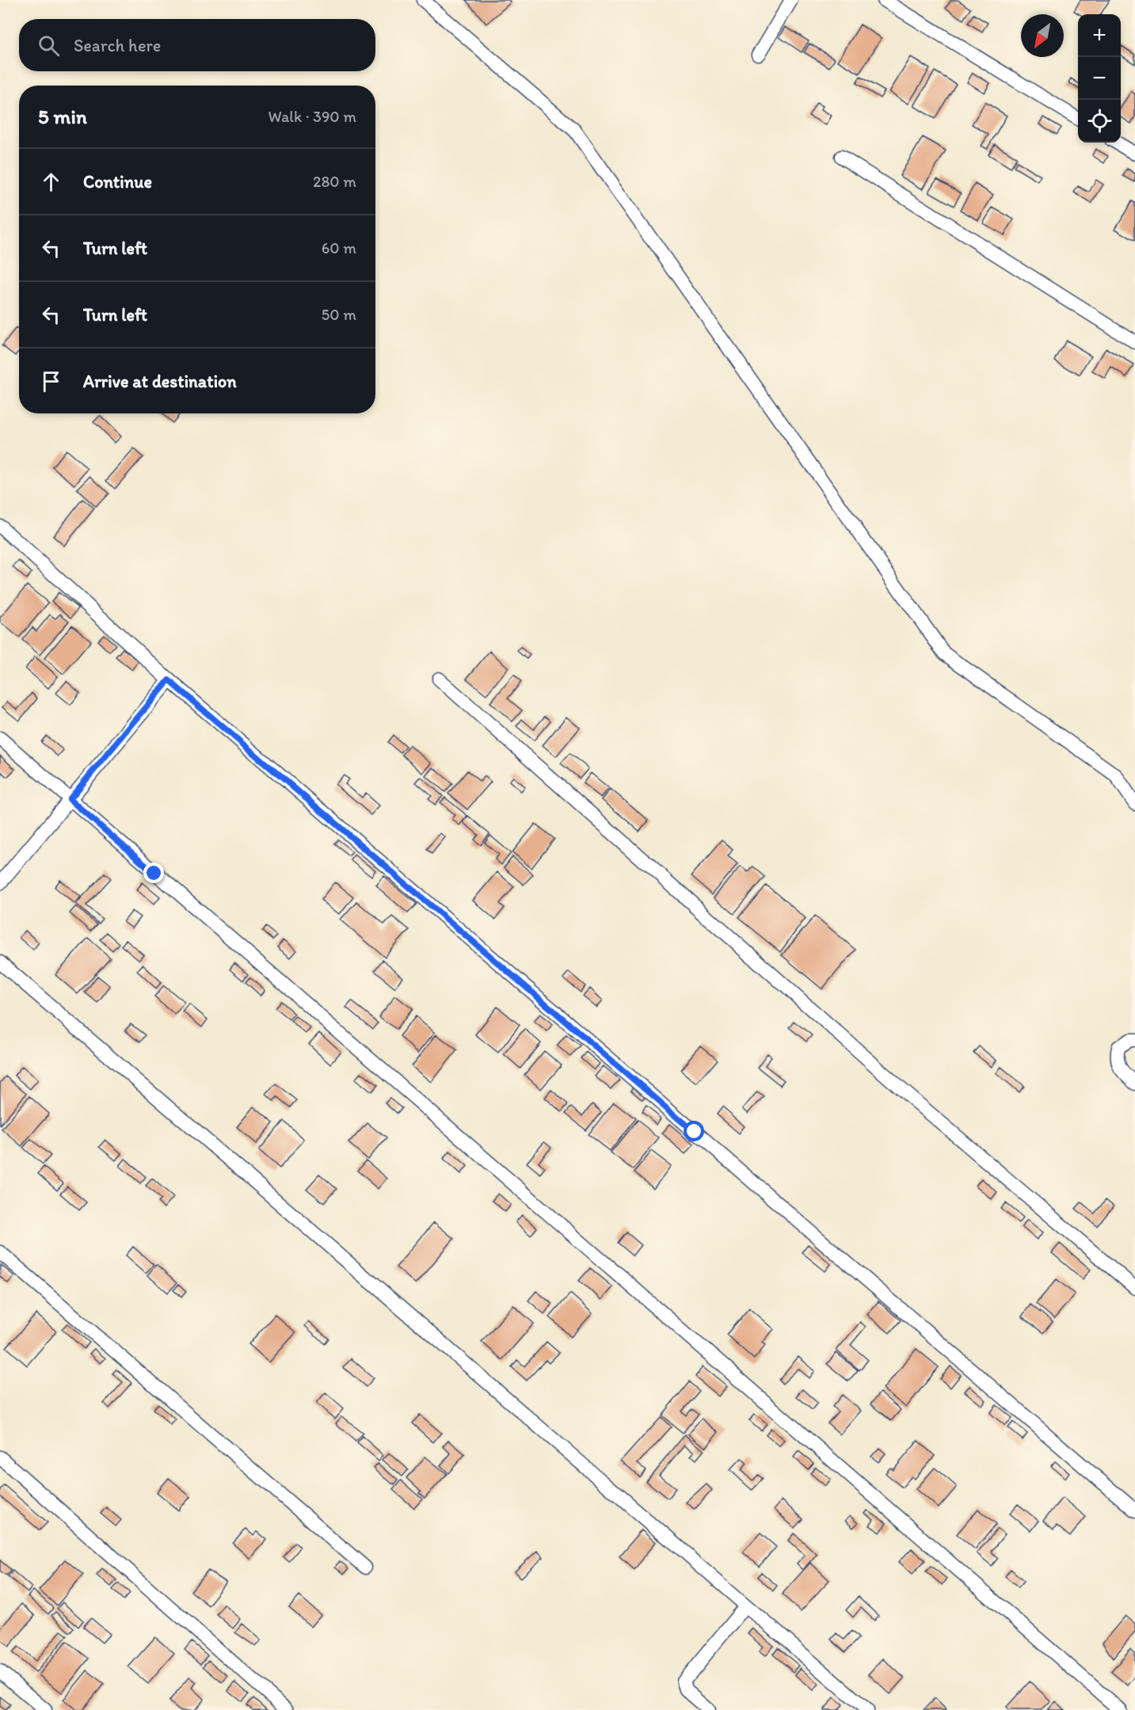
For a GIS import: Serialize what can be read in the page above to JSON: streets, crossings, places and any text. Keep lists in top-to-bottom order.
{
  "north": "bottom left",
  "page": {
    "map_buttons": ["+", "−"],
    "search": "Search here",
    "heading": ["5 min", "Walk · 390 m"],
    "list": [
      ["Continue", "280 m"],
      ["Turn left", "60 m"],
      ["Turn left", "50 m"],
      "Arrive at destination"
    ]
  }
}
